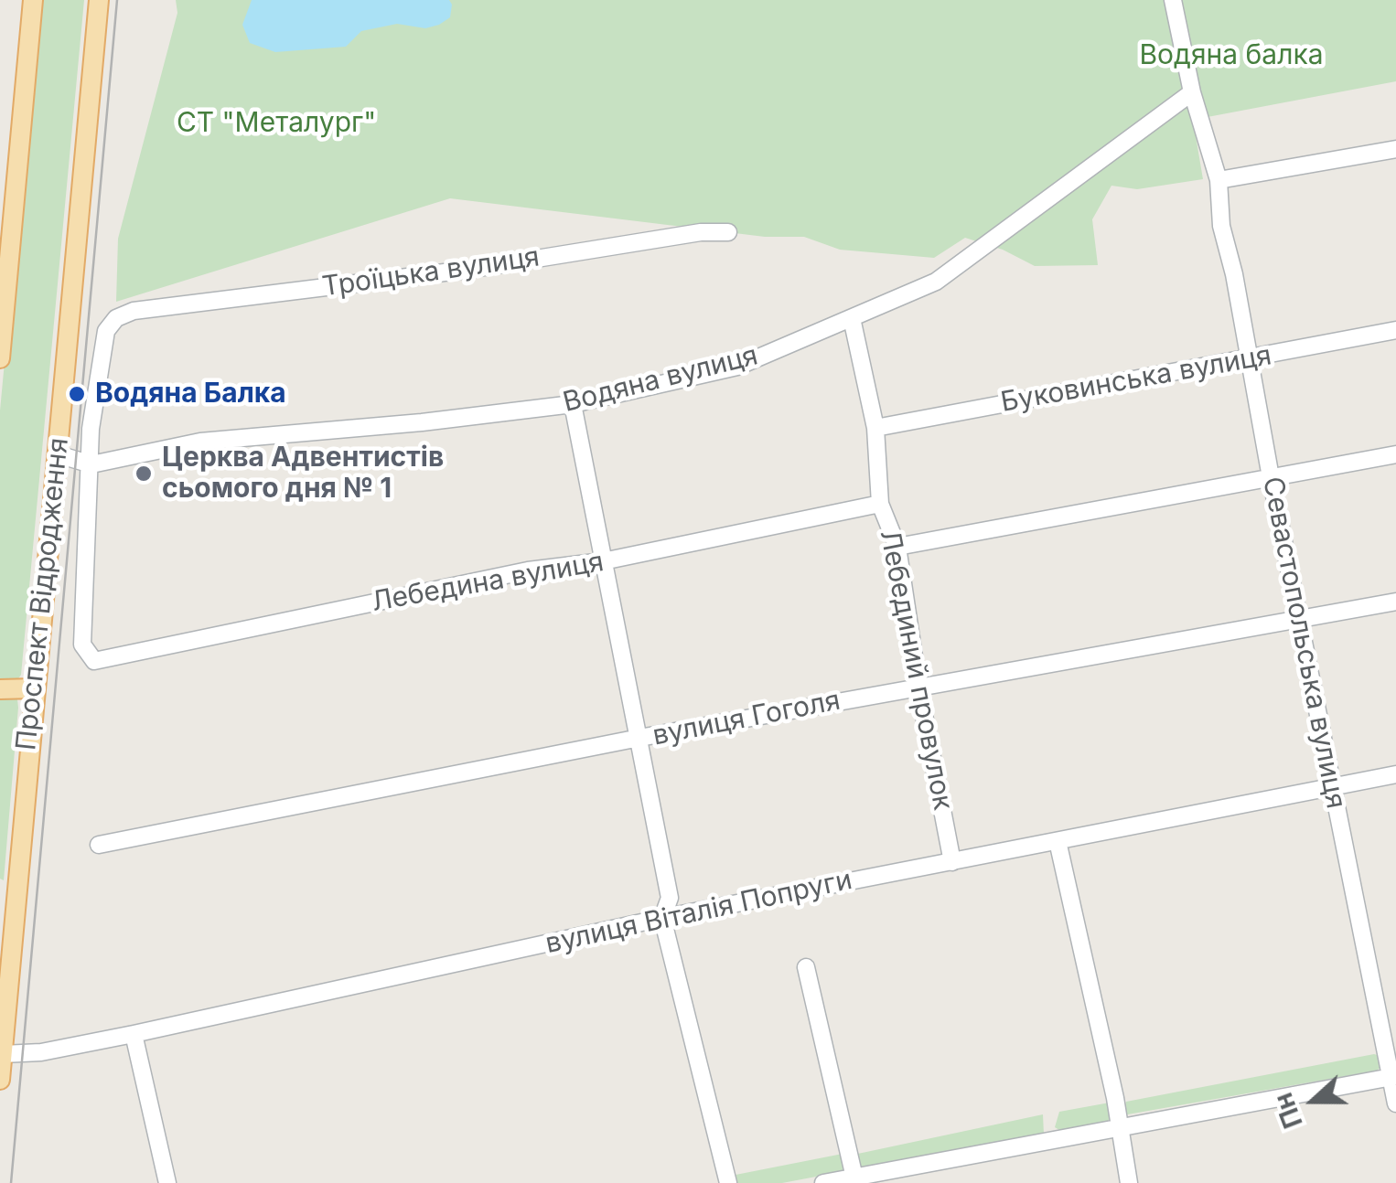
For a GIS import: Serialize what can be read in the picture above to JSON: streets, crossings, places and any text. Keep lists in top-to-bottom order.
{
  "streets": {
    "main road": ["Проспект Відродження"],
    "street": [
      "Троїцька вулиця",
      "Водяна вулиця",
      "Буковинська вулиця",
      "Лебедина вулиця",
      "Севастопольська вулиця",
      "Лебединий провулок",
      "вулиця Гоголя",
      "вулиця Віталія Попруги"
    ]
  },
  "crossings": [
    ["Троїцька вулиця", "Водяна вулиця"],
    ["Троїцька вулиця", "Лебедина вулиця"],
    ["Водяна вулиця", "Лебедина вулиця"],
    ["Водяна вулиця", "Проспект Відродження"],
    ["Водяна вулиця", "Севастопольська вулиця"],
    ["Водяна вулиця", "Лебединий провулок"],
    ["Буковинська вулиця", "Севастопольська вулиця"],
    ["Буковинська вулиця", "Лебединий провулок"],
    ["Лебедина вулиця", "Лебединий провулок"],
    ["Проспект Відродження", "вулиця Віталія Попруги"],
    ["Севастопольська вулиця", "вулиця Гоголя"],
    ["Севастопольська вулиця", "вулиця Віталія Попруги"],
    ["Лебединий провулок", "вулиця Гоголя"],
    ["Лебединий провулок", "вулиця Віталія Попруги"]
  ],
  "parks": ["Водяна балка", "СТ \"Металург\""],
  "places": ["Водяна Балка", "Церква Адвентистів сьомого дня № 1"],
  "north": "left"
}
